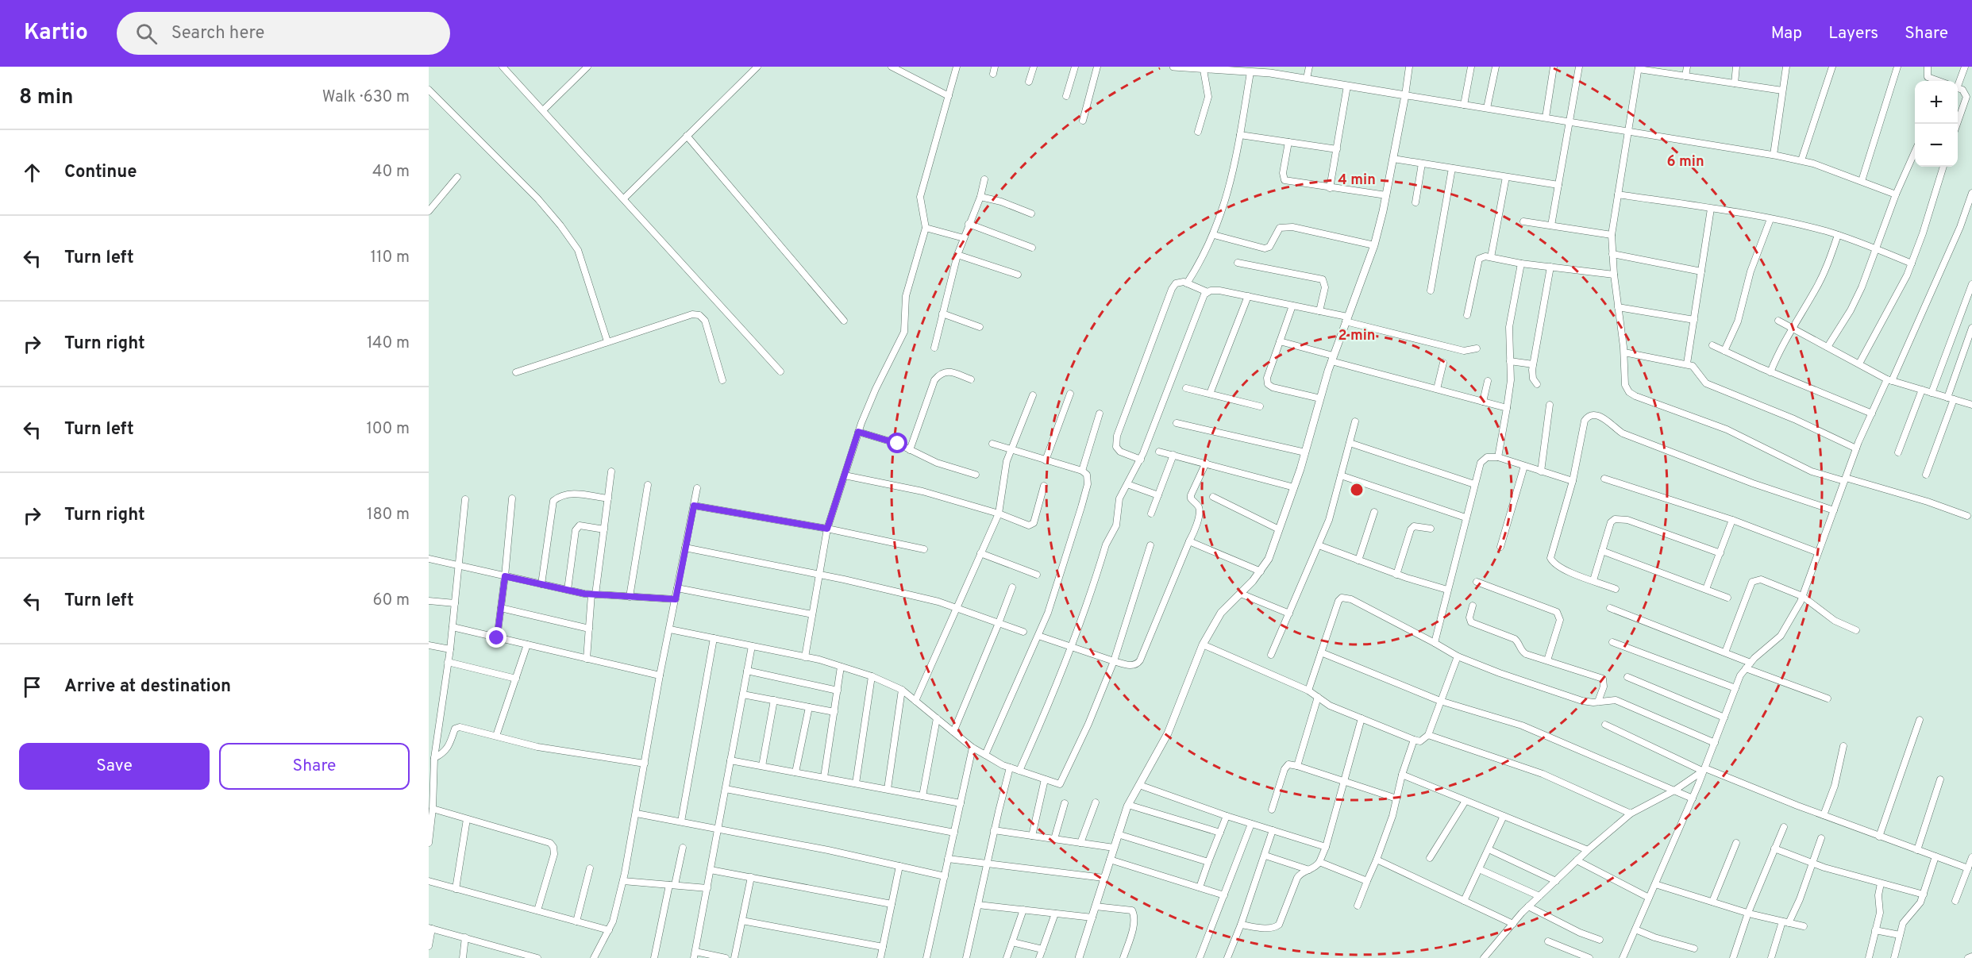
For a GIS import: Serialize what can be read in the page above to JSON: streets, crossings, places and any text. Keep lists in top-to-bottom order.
{
  "page": {
    "header": "Kartio",
    "search": "Search here",
    "nav": ["Map", "Layers", "Share"],
    "heading": ["8 min", "Walk · 630 m"],
    "map_buttons": ["+", "−"],
    "list": [
      ["Continue", "40 m"],
      ["Turn left", "110 m"],
      ["Turn right", "140 m"],
      ["Turn left", "100 m"],
      ["Turn right", "180 m"],
      ["Turn left", "60 m"],
      "Arrive at destination"
    ],
    "buttons": ["Save", "Share"]
  },
  "rings": ["6 min", "4 min", "2 min"]
}
